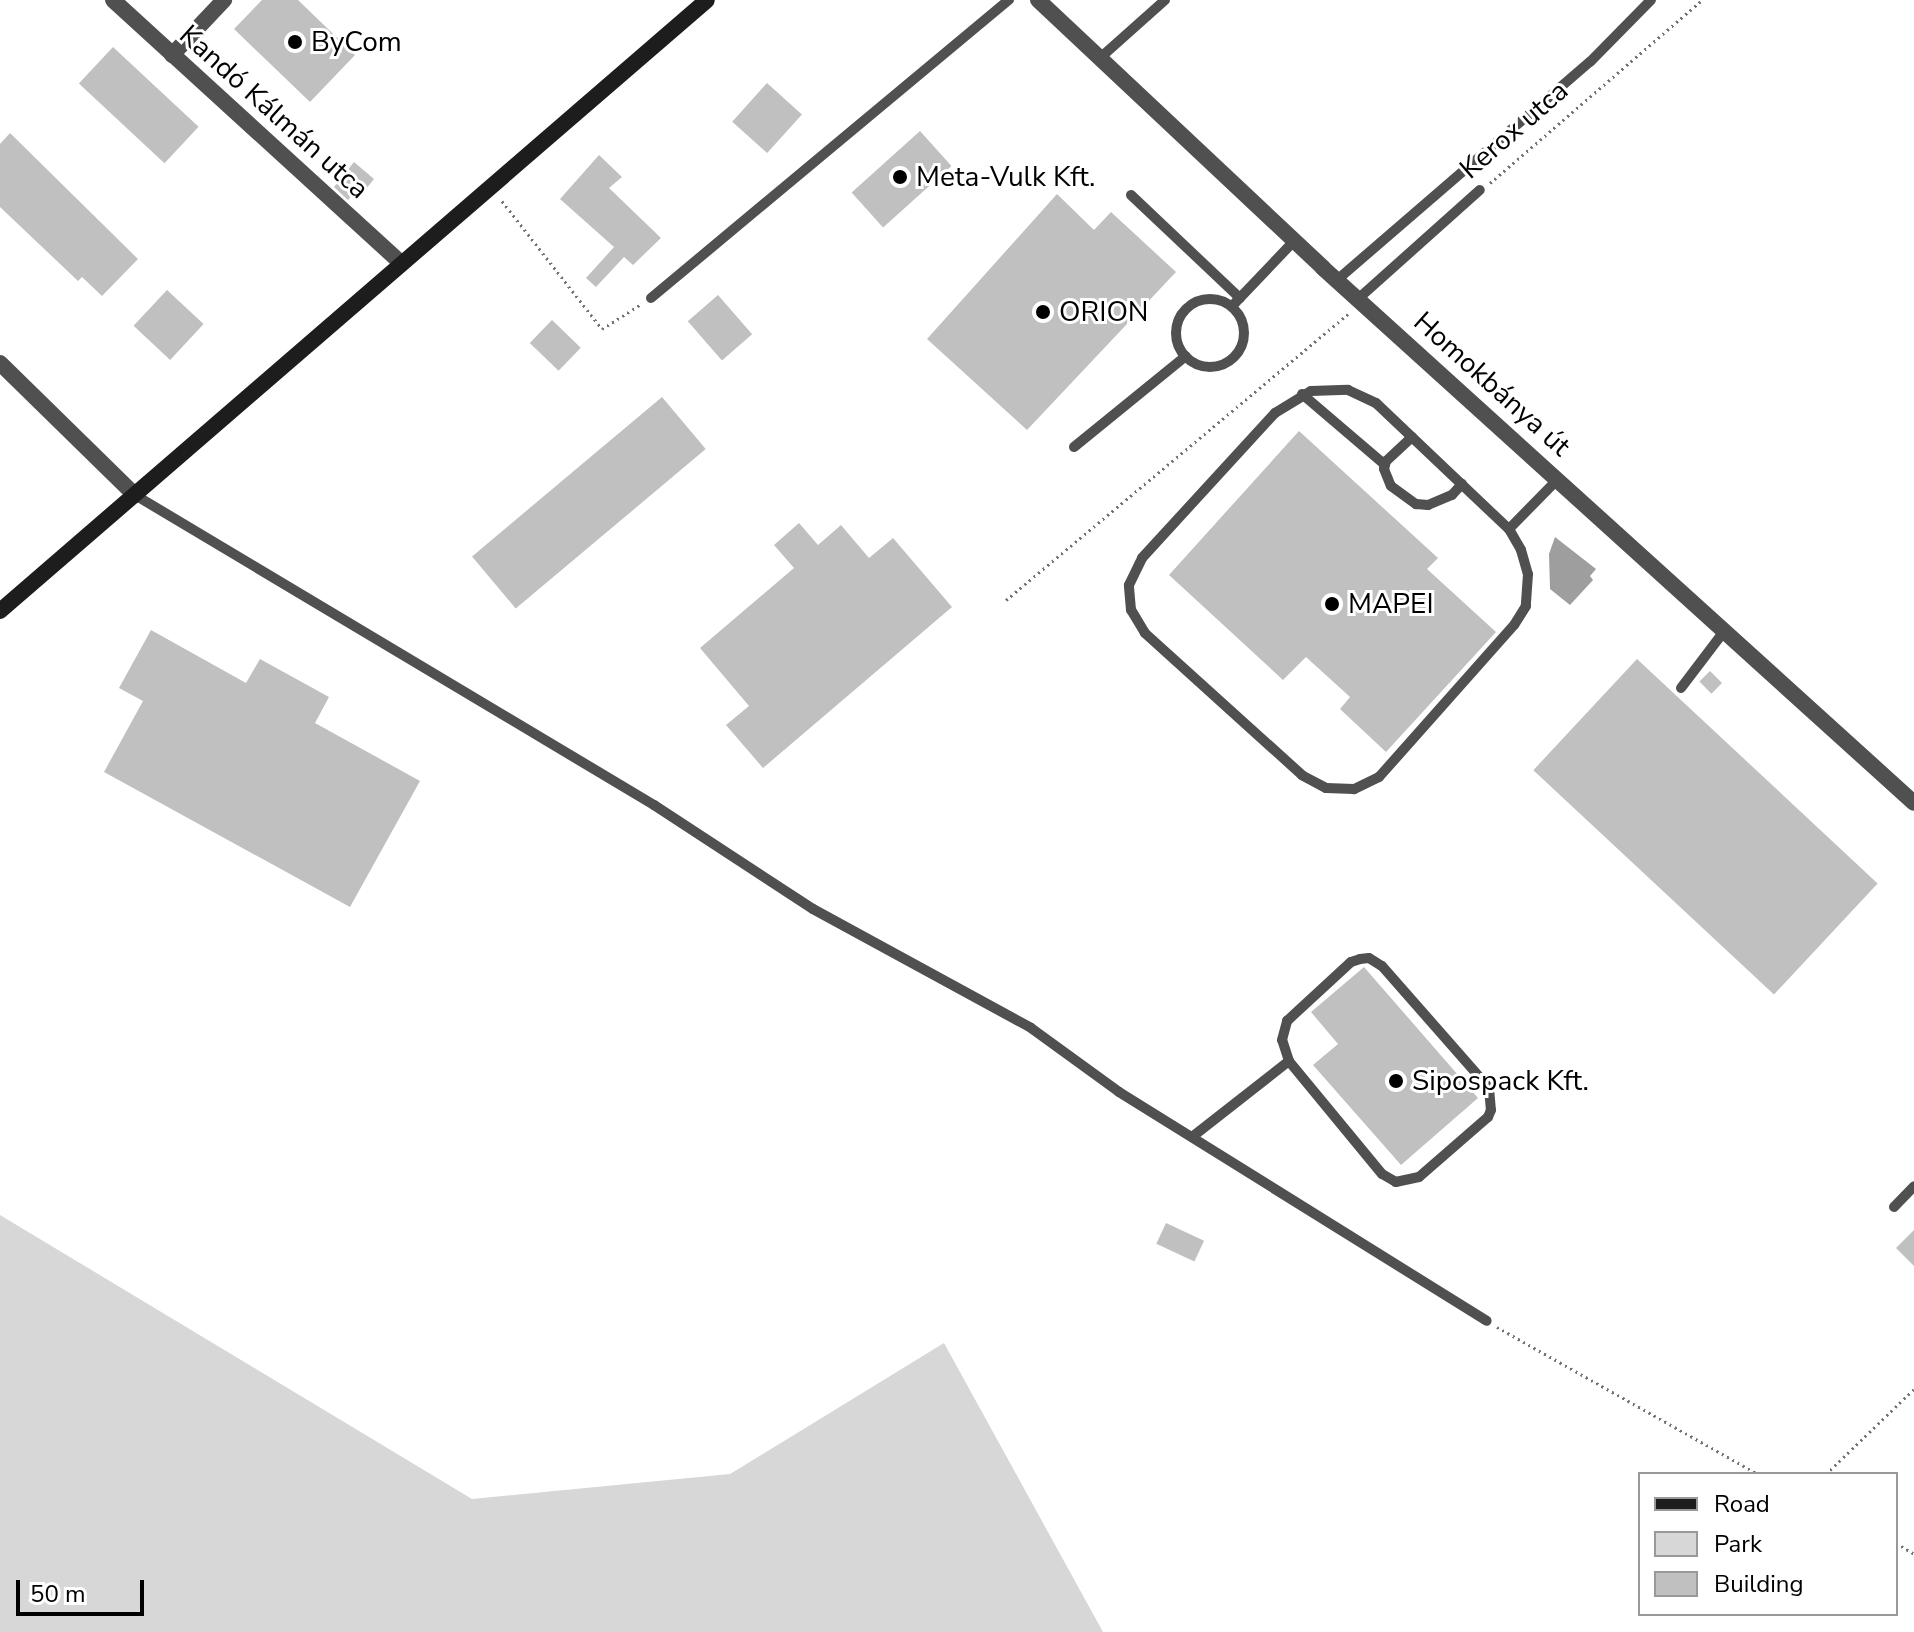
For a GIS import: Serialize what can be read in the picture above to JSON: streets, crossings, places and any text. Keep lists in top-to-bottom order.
{
  "streets": {
    "street": ["Kandó Kálmán utca", "Homokbánya út"],
    "lane": ["Kerox utca"]
  },
  "crossings": [
    ["Kerox utca", "Homokbánya út"]
  ],
  "places": [
    "ByCom",
    "Meta-Vulk Kft.",
    "ORION",
    "MAPEI",
    "Sipospack Kft."
  ],
  "legend": ["Road", "Park", "Building"],
  "scale_bar": "50 m"
}
